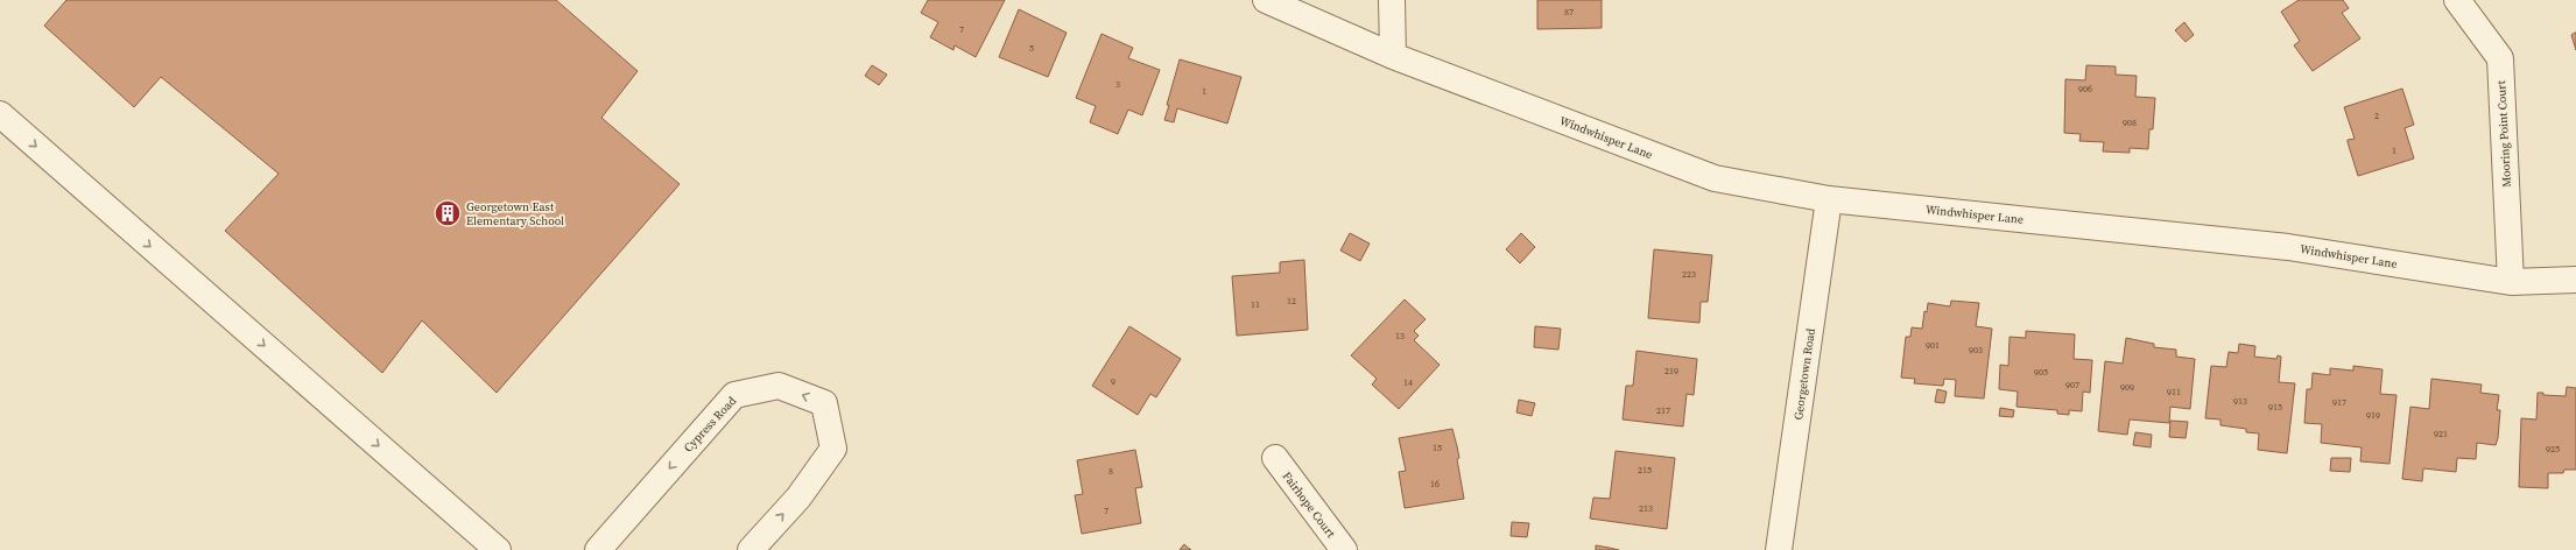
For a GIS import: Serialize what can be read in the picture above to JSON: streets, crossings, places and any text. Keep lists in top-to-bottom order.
{
  "streets": {
    "street": [
      "Mooring Point Court",
      "Windwhisper Lane",
      "Georgetown Road",
      "Cypress Road",
      "Fairhope Court"
    ]
  },
  "crossings": [
    ["Mooring Point Court", "Windwhisper Lane"],
    ["Windwhisper Lane", "Georgetown Road"]
  ],
  "places": {
    "building": ["Georgetown East Elementary School"]
  },
  "house_numbers": [
    "87",
    "7",
    "5",
    "3",
    "906",
    "1",
    "2",
    "908",
    "1",
    "223",
    "12",
    "11",
    "13",
    "901",
    "903",
    "219",
    "905",
    "9",
    "14",
    "907",
    "909",
    "911",
    "913",
    "917",
    "915",
    "217",
    "919",
    "921",
    "15",
    "925",
    "215",
    "8",
    "16",
    "213",
    "7"
  ]
}
